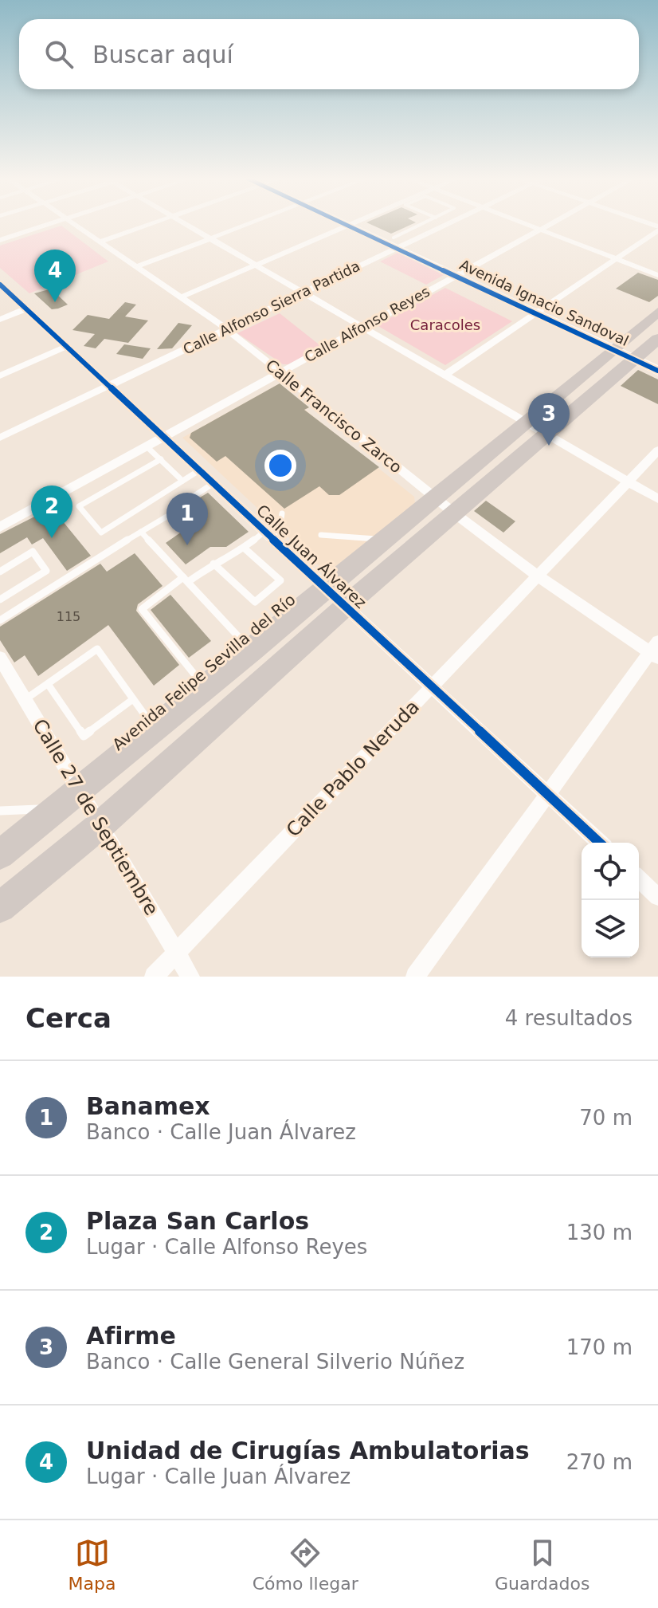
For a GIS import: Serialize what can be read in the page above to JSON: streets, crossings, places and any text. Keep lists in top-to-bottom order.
{
  "streets": {
    "main road": ["Avenida Ignacio Sandoval", "Avenida Felipe Sevilla del Río"],
    "street": [
      "Calle Alfonso Sierra Partida",
      "Calle Alfonso Reyes",
      "Calle Francisco Zarco",
      "Calle Juan Álvarez",
      "Calle Pablo Neruda",
      "Calle 27 de Septiembre"
    ]
  },
  "crossings": [
    ["Avenida Ignacio Sandoval", "Calle Alfonso Sierra Partida"],
    ["Avenida Ignacio Sandoval", "Calle Alfonso Reyes"],
    ["Avenida Ignacio Sandoval", "Avenida Felipe Sevilla del Río"],
    ["Calle Alfonso Sierra Partida", "Calle Francisco Zarco"],
    ["Calle Alfonso Sierra Partida", "Calle Juan Álvarez"],
    ["Calle Alfonso Reyes", "Calle Francisco Zarco"],
    ["Calle Alfonso Reyes", "Calle Juan Álvarez"],
    ["Calle Francisco Zarco", "Avenida Felipe Sevilla del Río"],
    ["Calle Francisco Zarco", "Calle Pablo Neruda"],
    ["Calle Juan Álvarez", "Avenida Felipe Sevilla del Río"],
    ["Calle Juan Álvarez", "Calle Pablo Neruda"],
    ["Avenida Felipe Sevilla del Río", "Calle 27 de Septiembre"],
    ["Calle Pablo Neruda", "Calle 27 de Septiembre"]
  ],
  "parks": ["Caracoles"],
  "house_numbers": ["115"],
  "page": {
    "search": "Buscar aquí",
    "pins": [
      "4",
      "3",
      "2",
      "1"
    ],
    "heading": ["Cerca", "4 resultados"],
    "list": [
      {
        "mark": "1",
        "name": "Banamex",
        "note": "Banco · Calle Juan Álvarez",
        "value": "70 m"
      },
      {
        "mark": "2",
        "name": "Plaza San Carlos",
        "note": "Lugar · Calle Alfonso Reyes",
        "value": "130 m"
      },
      {
        "mark": "3",
        "name": "Afirme",
        "note": "Banco · Calle General Silverio Núñez",
        "value": "170 m"
      },
      {
        "mark": "4",
        "name": "Unidad de Cirugías Ambulatorias",
        "note": "Lugar · Calle Juan Álvarez",
        "value": "270 m"
      }
    ],
    "nav": ["Mapa", "Cómo llegar", "Guardados"]
  }
}
